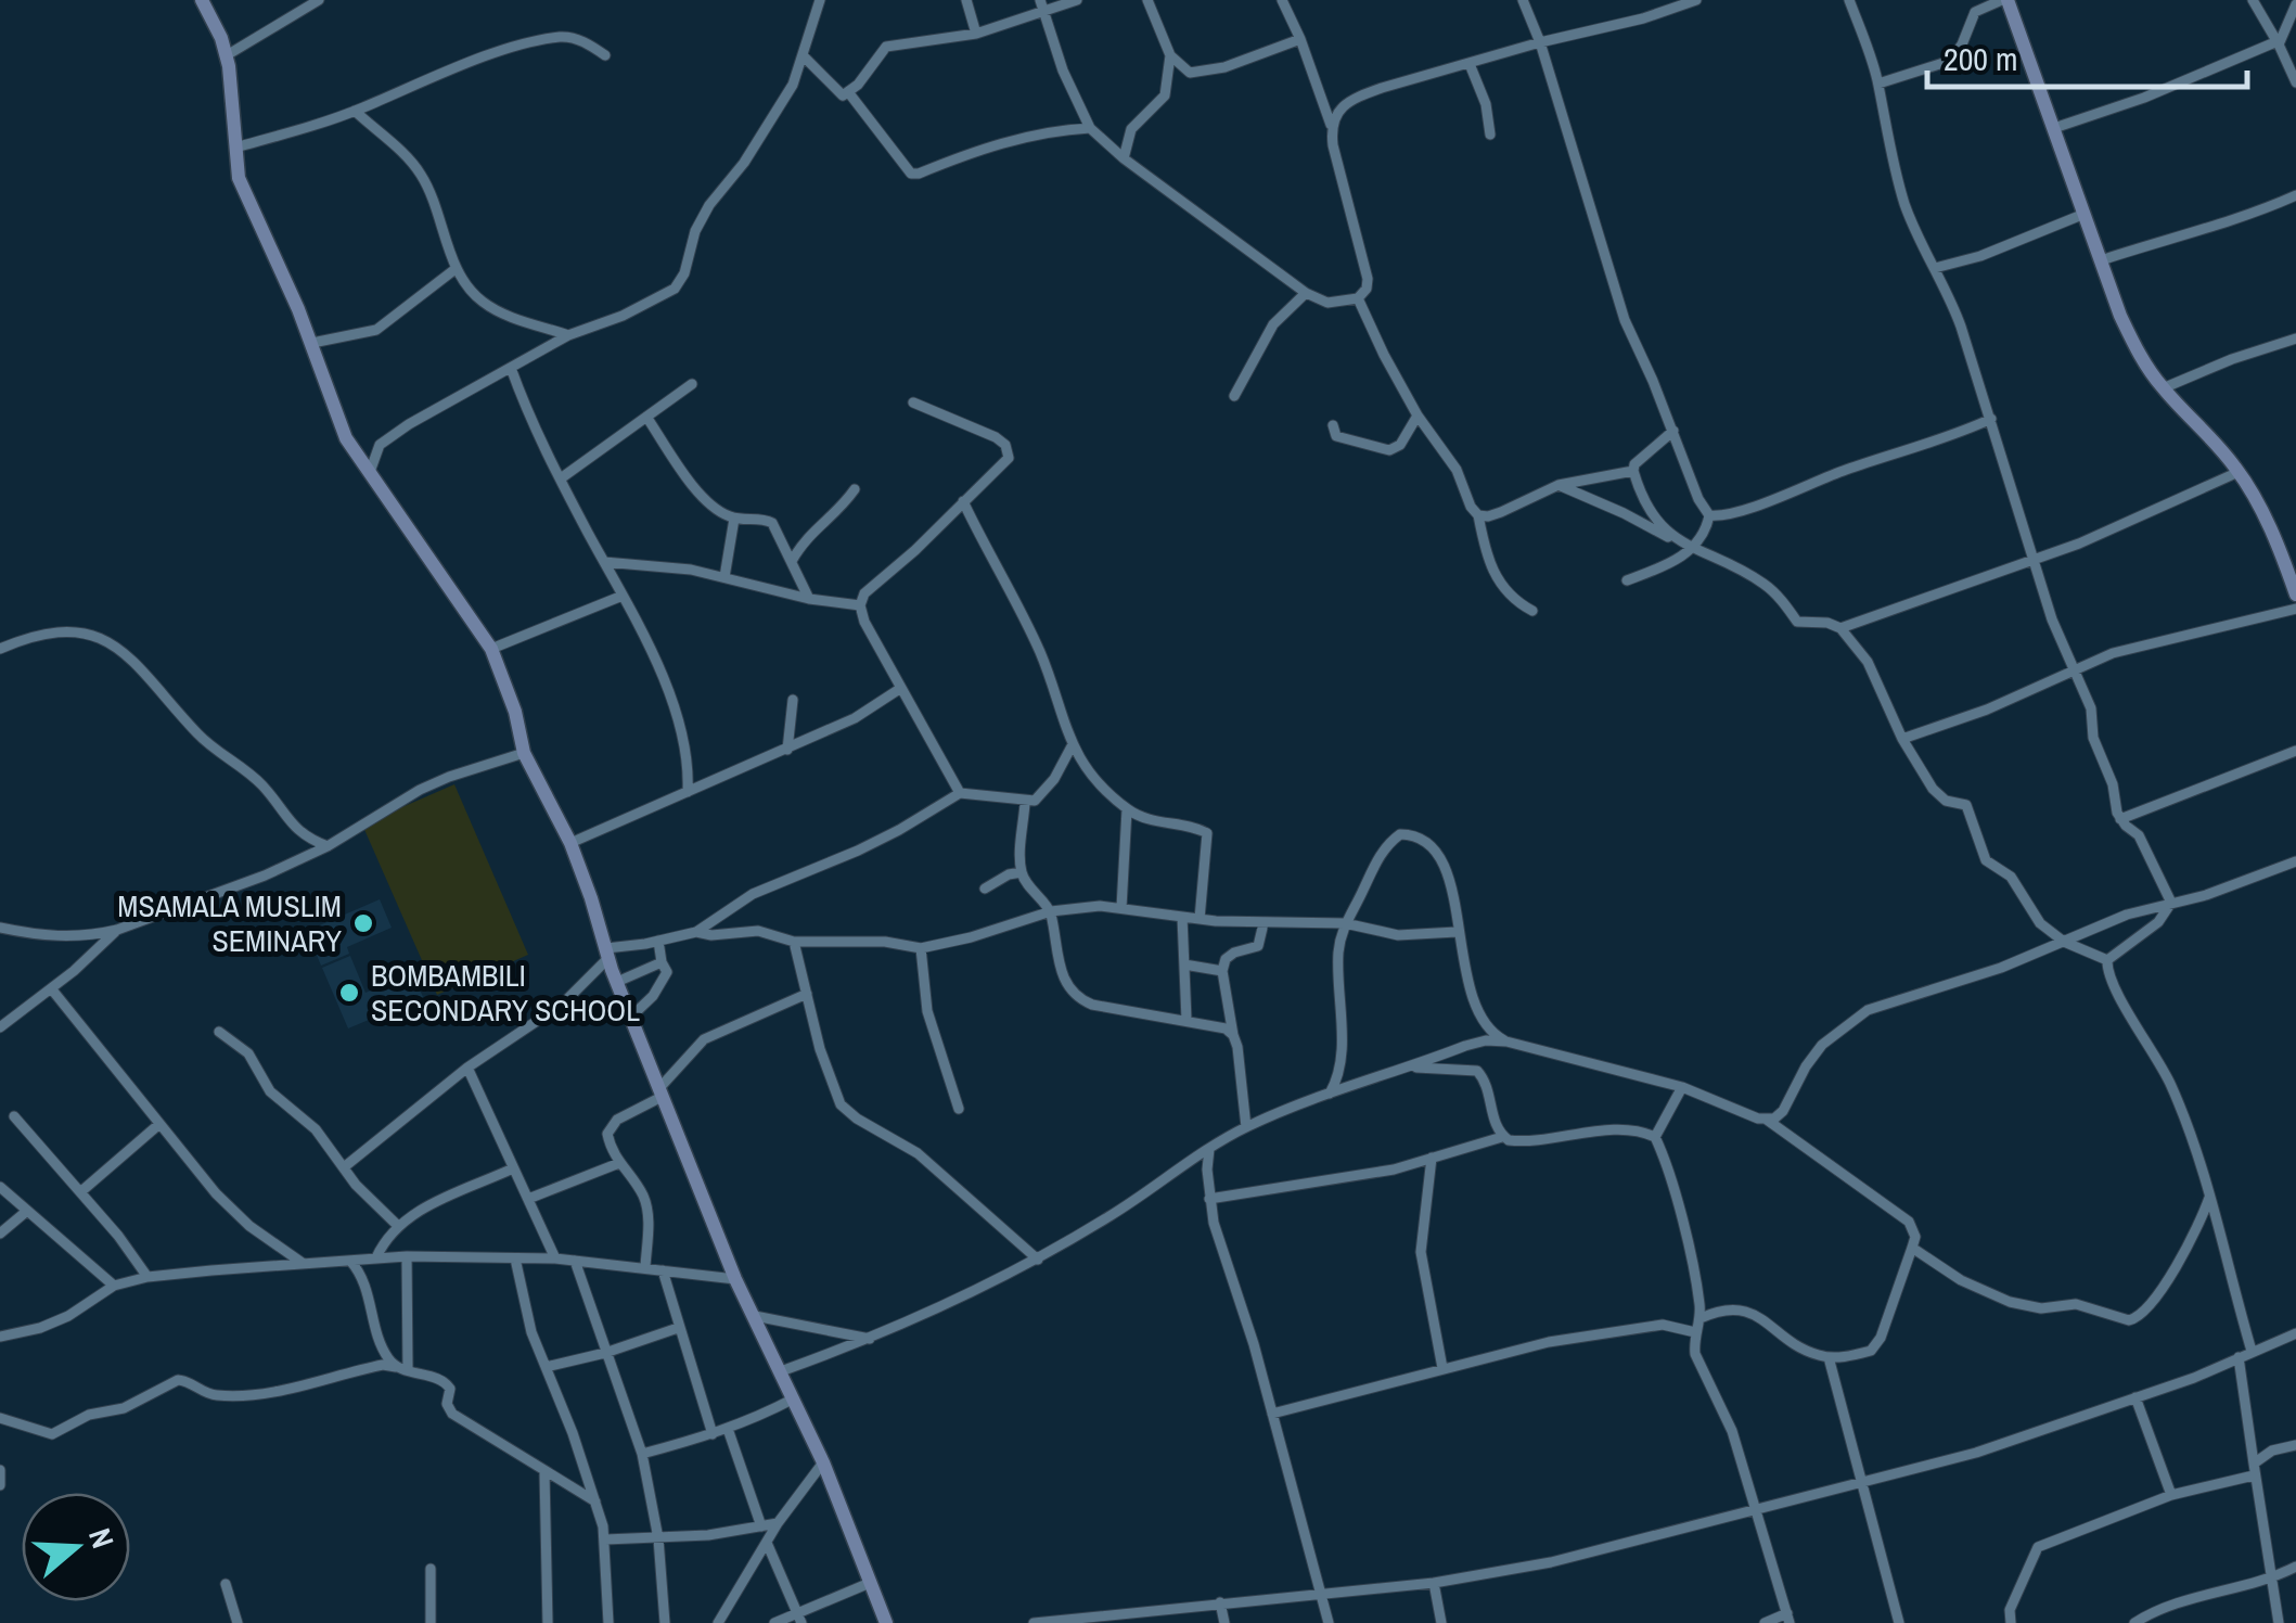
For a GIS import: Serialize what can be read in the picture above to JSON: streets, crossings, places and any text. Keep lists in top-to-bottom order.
{
  "places": ["MSAMALA MUSLIM SEMINARY", "BOMBAMBILI SECONDARY SCHOOL"],
  "scale_bar": "200 m",
  "north": "right"
}
